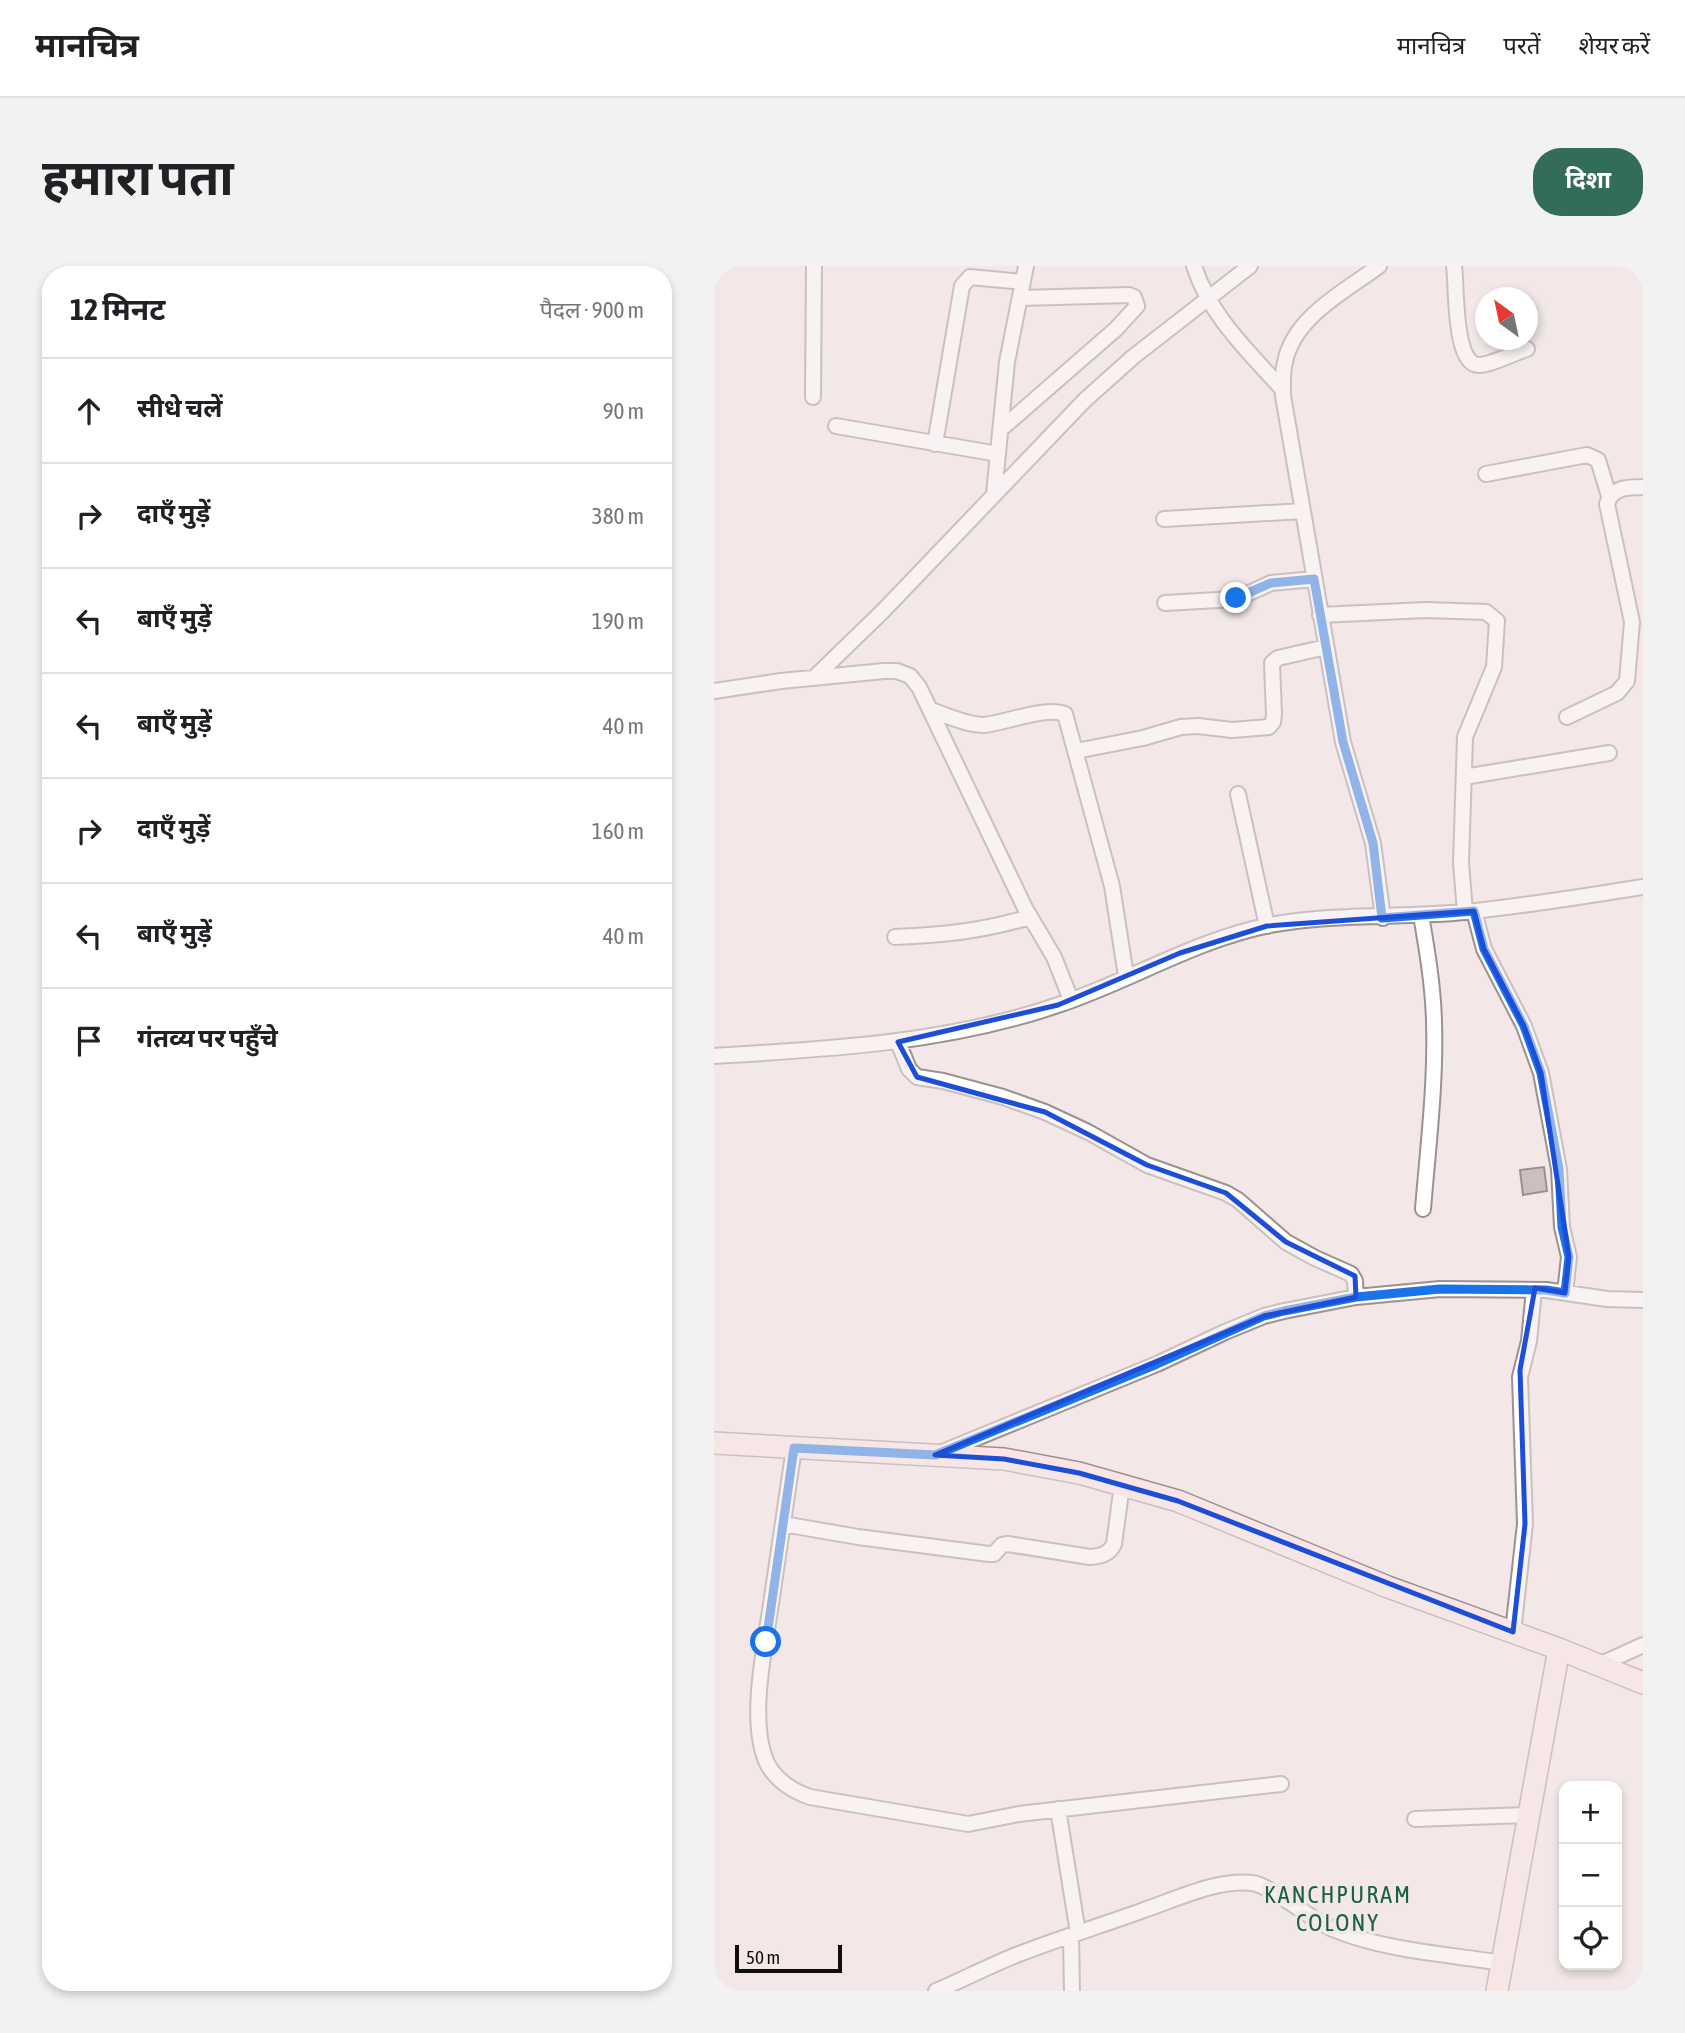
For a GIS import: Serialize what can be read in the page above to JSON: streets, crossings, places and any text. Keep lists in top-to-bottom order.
{
  "districts": ["KANCHPURAM COLONY"],
  "scale_bar": "50 m",
  "north": "top left",
  "page": {
    "header": "मानचित्र",
    "nav": ["मानचित्र", "परतें", "शेयर करें"],
    "buttons": "दिशा",
    "title": "हमारा पता",
    "heading": ["12 मिनट", "पैदल · 900 m"],
    "list": [
      ["सीधे चलें", "90 m"],
      ["दाएँ मुड़ें", "380 m"],
      ["बाएँ मुड़ें", "190 m"],
      ["बाएँ मुड़ें", "40 m"],
      ["दाएँ मुड़ें", "160 m"],
      ["बाएँ मुड़ें", "40 m"],
      "गंतव्य पर पहुँचे"
    ],
    "map_buttons": ["+", "−"],
    "scale": "50 m"
  }
}
